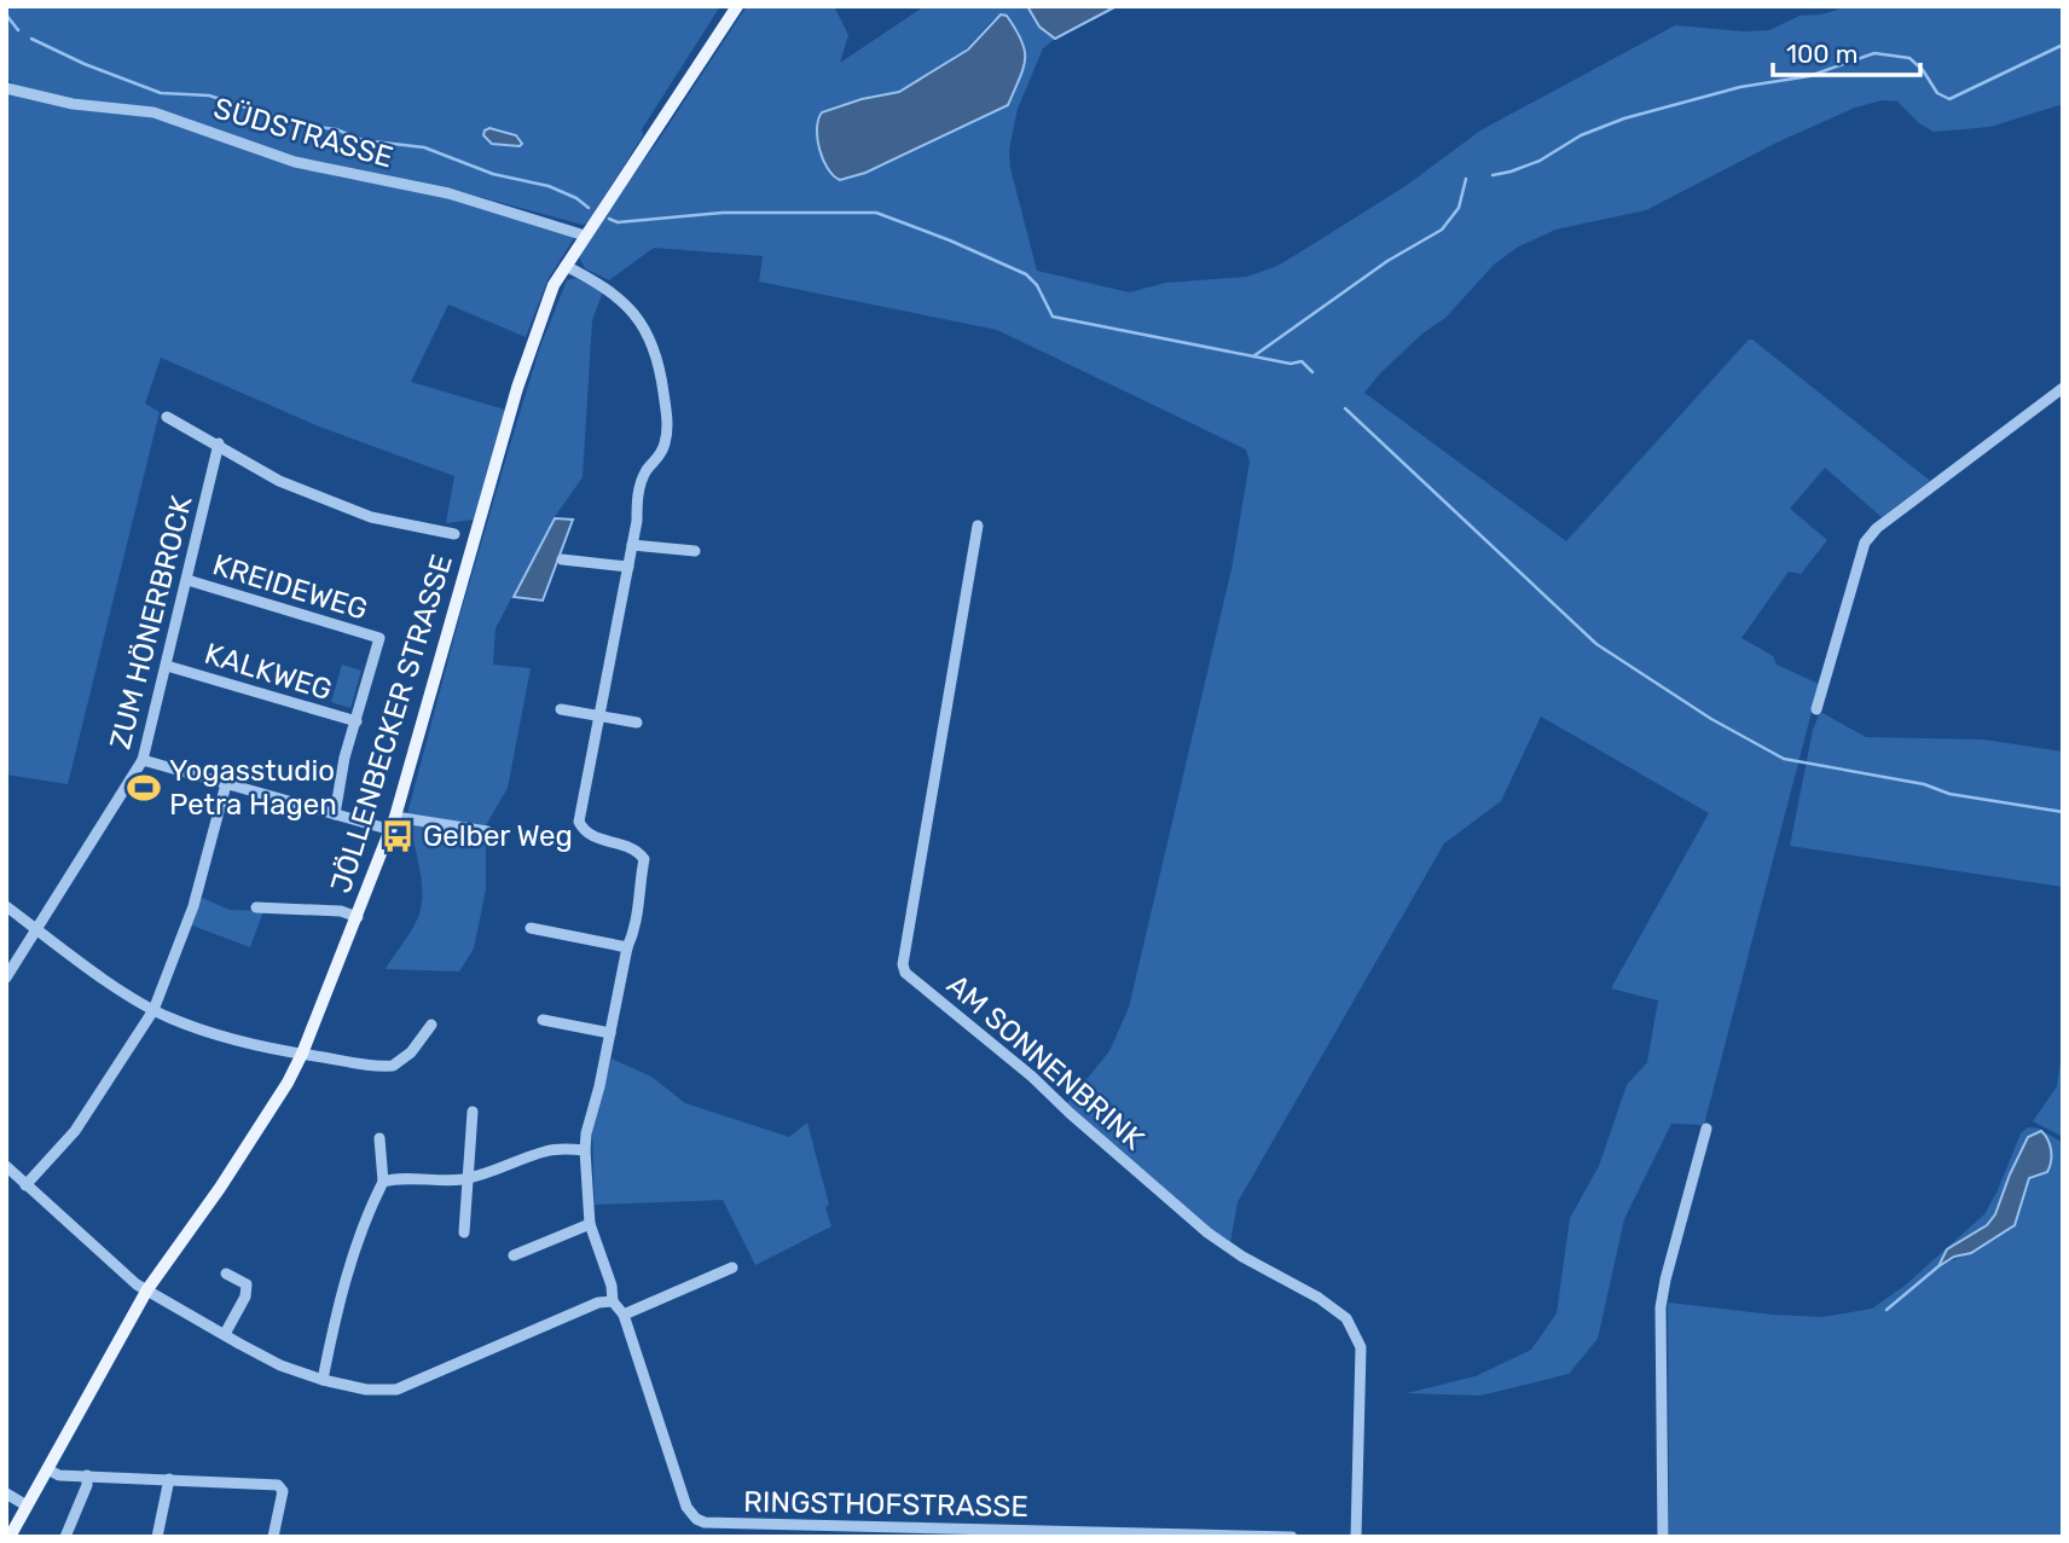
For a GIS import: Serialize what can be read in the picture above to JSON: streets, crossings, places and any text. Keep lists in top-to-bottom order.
{
  "streets": {
    "main road": ["JÖLLENBECKER STRASSE"],
    "street": [
      "SÜDSTRASSE",
      "KREIDEWEG",
      "ZUM HÖNERBROCK",
      "KALKWEG",
      "AM SONNENBRINK",
      "RINGSTHOFSTRASSE"
    ]
  },
  "crossings": [
    ["SÜDSTRASSE", "JÖLLENBECKER STRASSE"],
    ["KREIDEWEG", "ZUM HÖNERBROCK"],
    ["KREIDEWEG", "KALKWEG"],
    ["ZUM HÖNERBROCK", "KALKWEG"]
  ],
  "places": {
    "sports": ["Yogasstudio Petra Hagen"],
    "bus stop": ["Gelber Weg"]
  },
  "scale_bar": "100 m"
}
